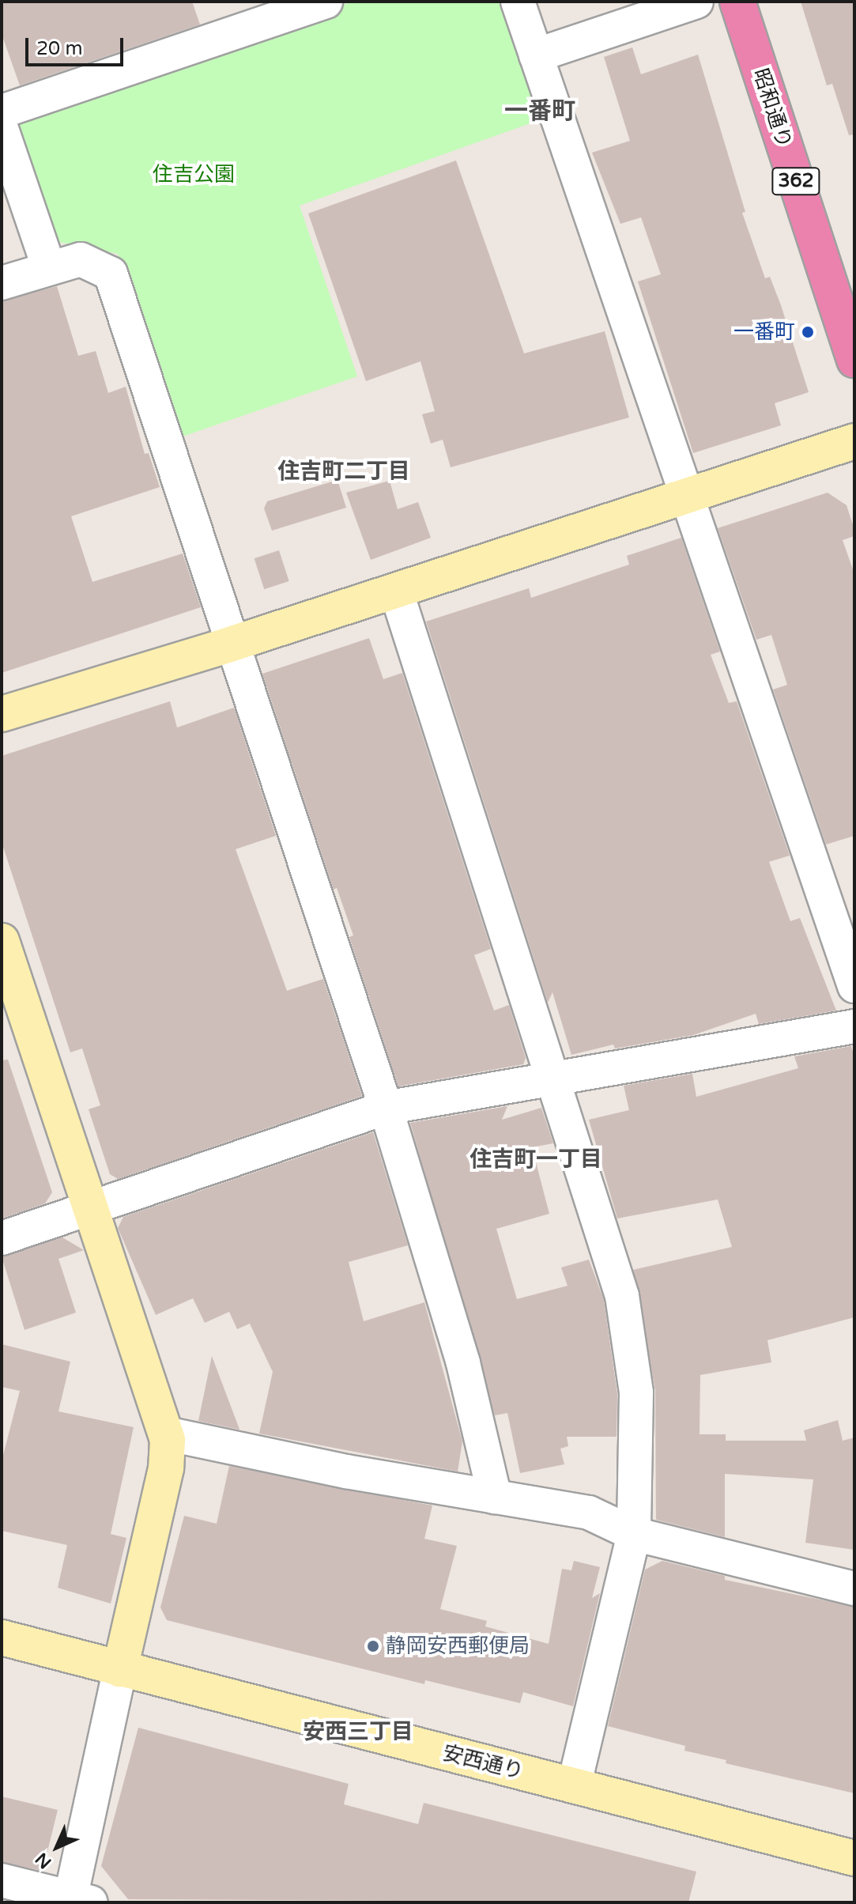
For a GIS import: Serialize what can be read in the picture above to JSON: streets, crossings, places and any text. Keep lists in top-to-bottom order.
{
  "streets": {
    "highway": ["昭和通り", "362"],
    "street": ["安西通り"]
  },
  "districts": [
    "一番町",
    "住吉町二丁目",
    "住吉町一丁目",
    "安西三丁目"
  ],
  "parks": ["住吉公園"],
  "places": ["一番町", "静岡安西郵便局"],
  "scale_bar": "20 m",
  "north": "bottom left"
}
